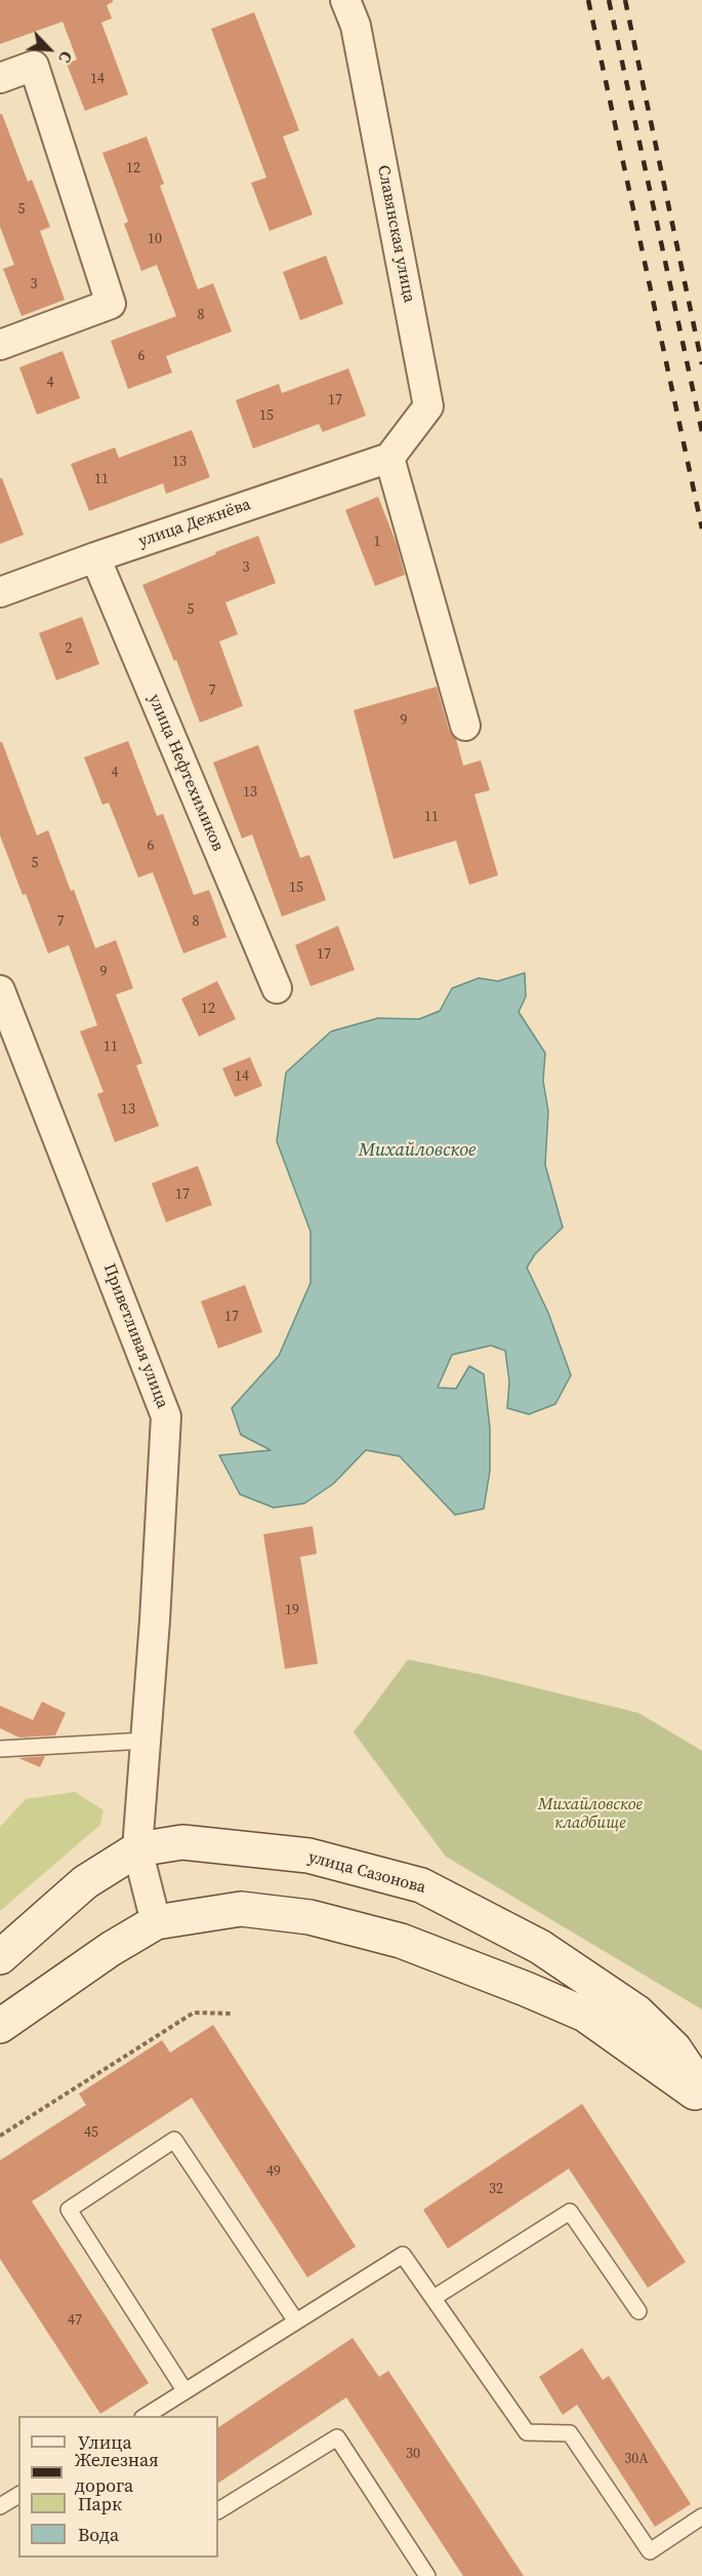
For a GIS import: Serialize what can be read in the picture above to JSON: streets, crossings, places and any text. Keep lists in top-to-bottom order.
{
  "streets": {
    "main road": ["улица Сазонова"],
    "street": [
      "Славянская улица",
      "улица Дежнёва",
      "улица Нефтехимиков",
      "Приветливая улица"
    ]
  },
  "crossings": [
    ["Славянская улица", "улица Дежнёва"],
    ["улица Дежнёва", "улица Нефтехимиков"],
    ["Приветливая улица", "улица Сазонова"]
  ],
  "water": ["Михайловское"],
  "parks": ["Михайловское кладбище"],
  "house_numbers": [
    "14",
    "12",
    "5",
    "10",
    "3",
    "8",
    "6",
    "4",
    "17",
    "15",
    "13",
    "11",
    "1",
    "3",
    "5",
    "2",
    "7",
    "9",
    "4",
    "13",
    "11",
    "6",
    "5",
    "15",
    "7",
    "8",
    "17",
    "9",
    "12",
    "11",
    "14",
    "13",
    "17",
    "17",
    "19",
    "45",
    "49",
    "32",
    "47",
    "30",
    "30А"
  ],
  "legend": [
    "Улица",
    "Железная дорога",
    "Парк",
    "Вода"
  ],
  "north": "bottom right"
}
